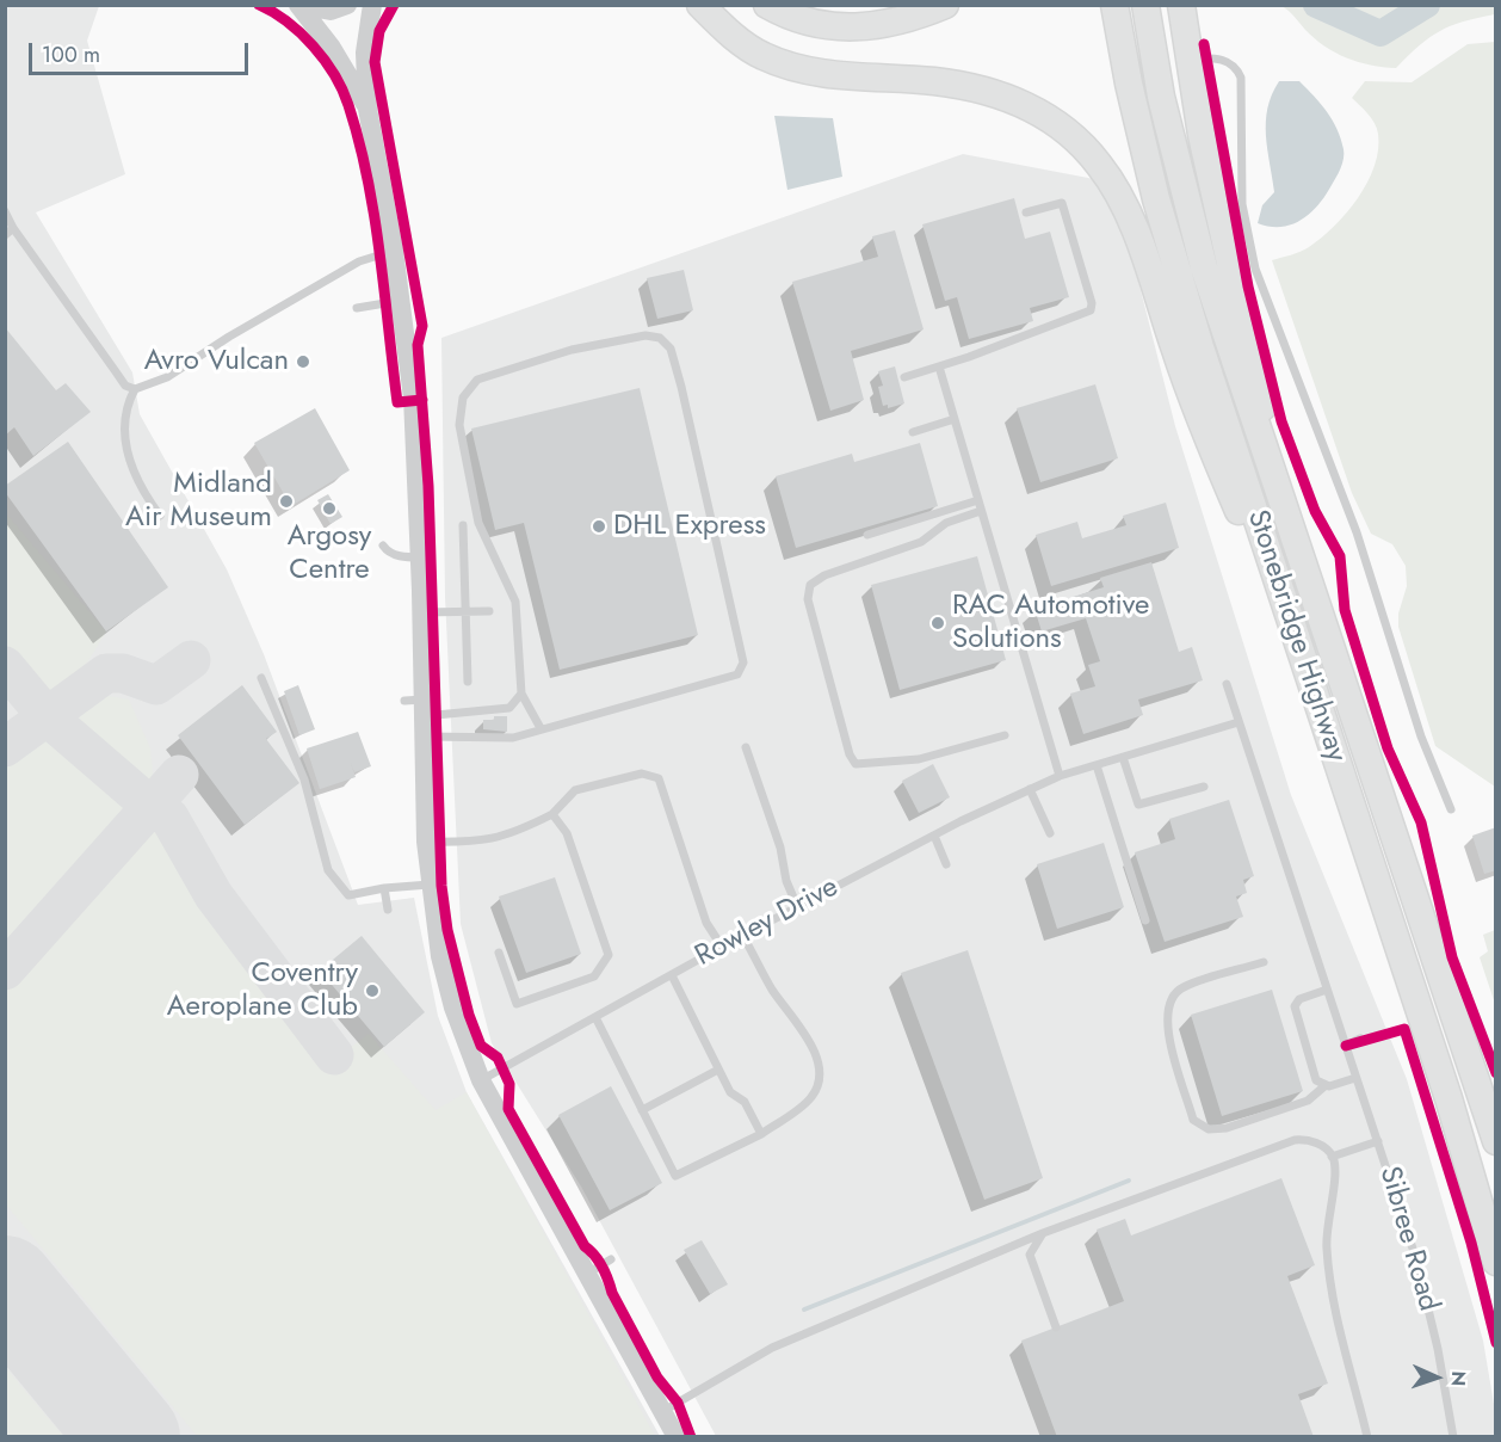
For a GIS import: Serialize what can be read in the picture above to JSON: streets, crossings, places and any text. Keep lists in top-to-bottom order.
{
  "streets": {
    "highway": ["Stonebridge Highway"],
    "lane": ["Rowley Drive", "Sibree Road"]
  },
  "crossings": [
    ["Rowley Drive", "Sibree Road"]
  ],
  "places": [
    "Avro Vulcan",
    "Midland Air Museum",
    "Argosy Centre",
    "DHL Express",
    "RAC Automotive Solutions",
    "Coventry Aeroplane Club"
  ],
  "scale_bar": "100 m",
  "north": "right"
}
